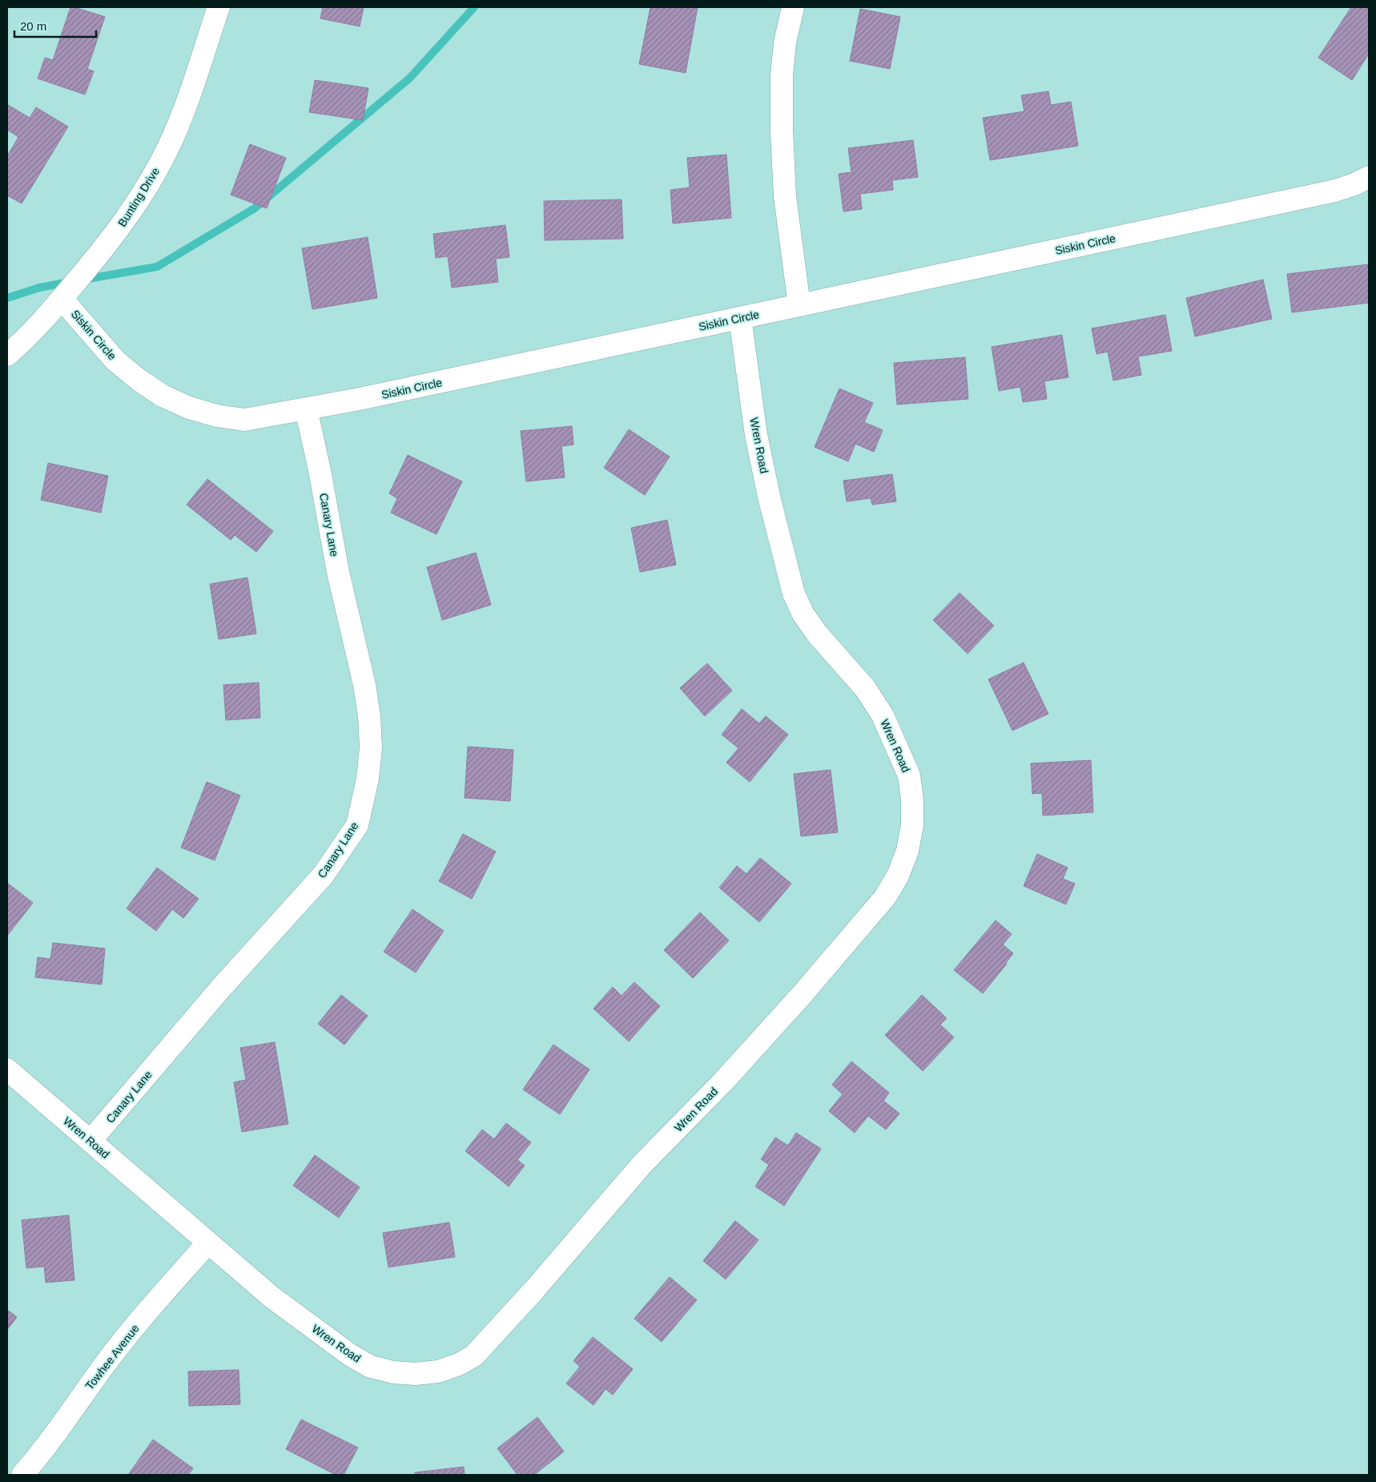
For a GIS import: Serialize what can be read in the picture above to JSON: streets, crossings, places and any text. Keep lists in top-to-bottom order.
{
  "streets": {
    "street": [
      "Bunting Drive",
      "Siskin Circle",
      "Wren Road",
      "Canary Lane",
      "Towhee Avenue"
    ]
  },
  "crossings": [
    ["Bunting Drive", "Siskin Circle"],
    ["Siskin Circle", "Wren Road"],
    ["Siskin Circle", "Canary Lane"],
    ["Wren Road", "Canary Lane"],
    ["Wren Road", "Towhee Avenue"]
  ],
  "scale_bar": "20 m"
}
